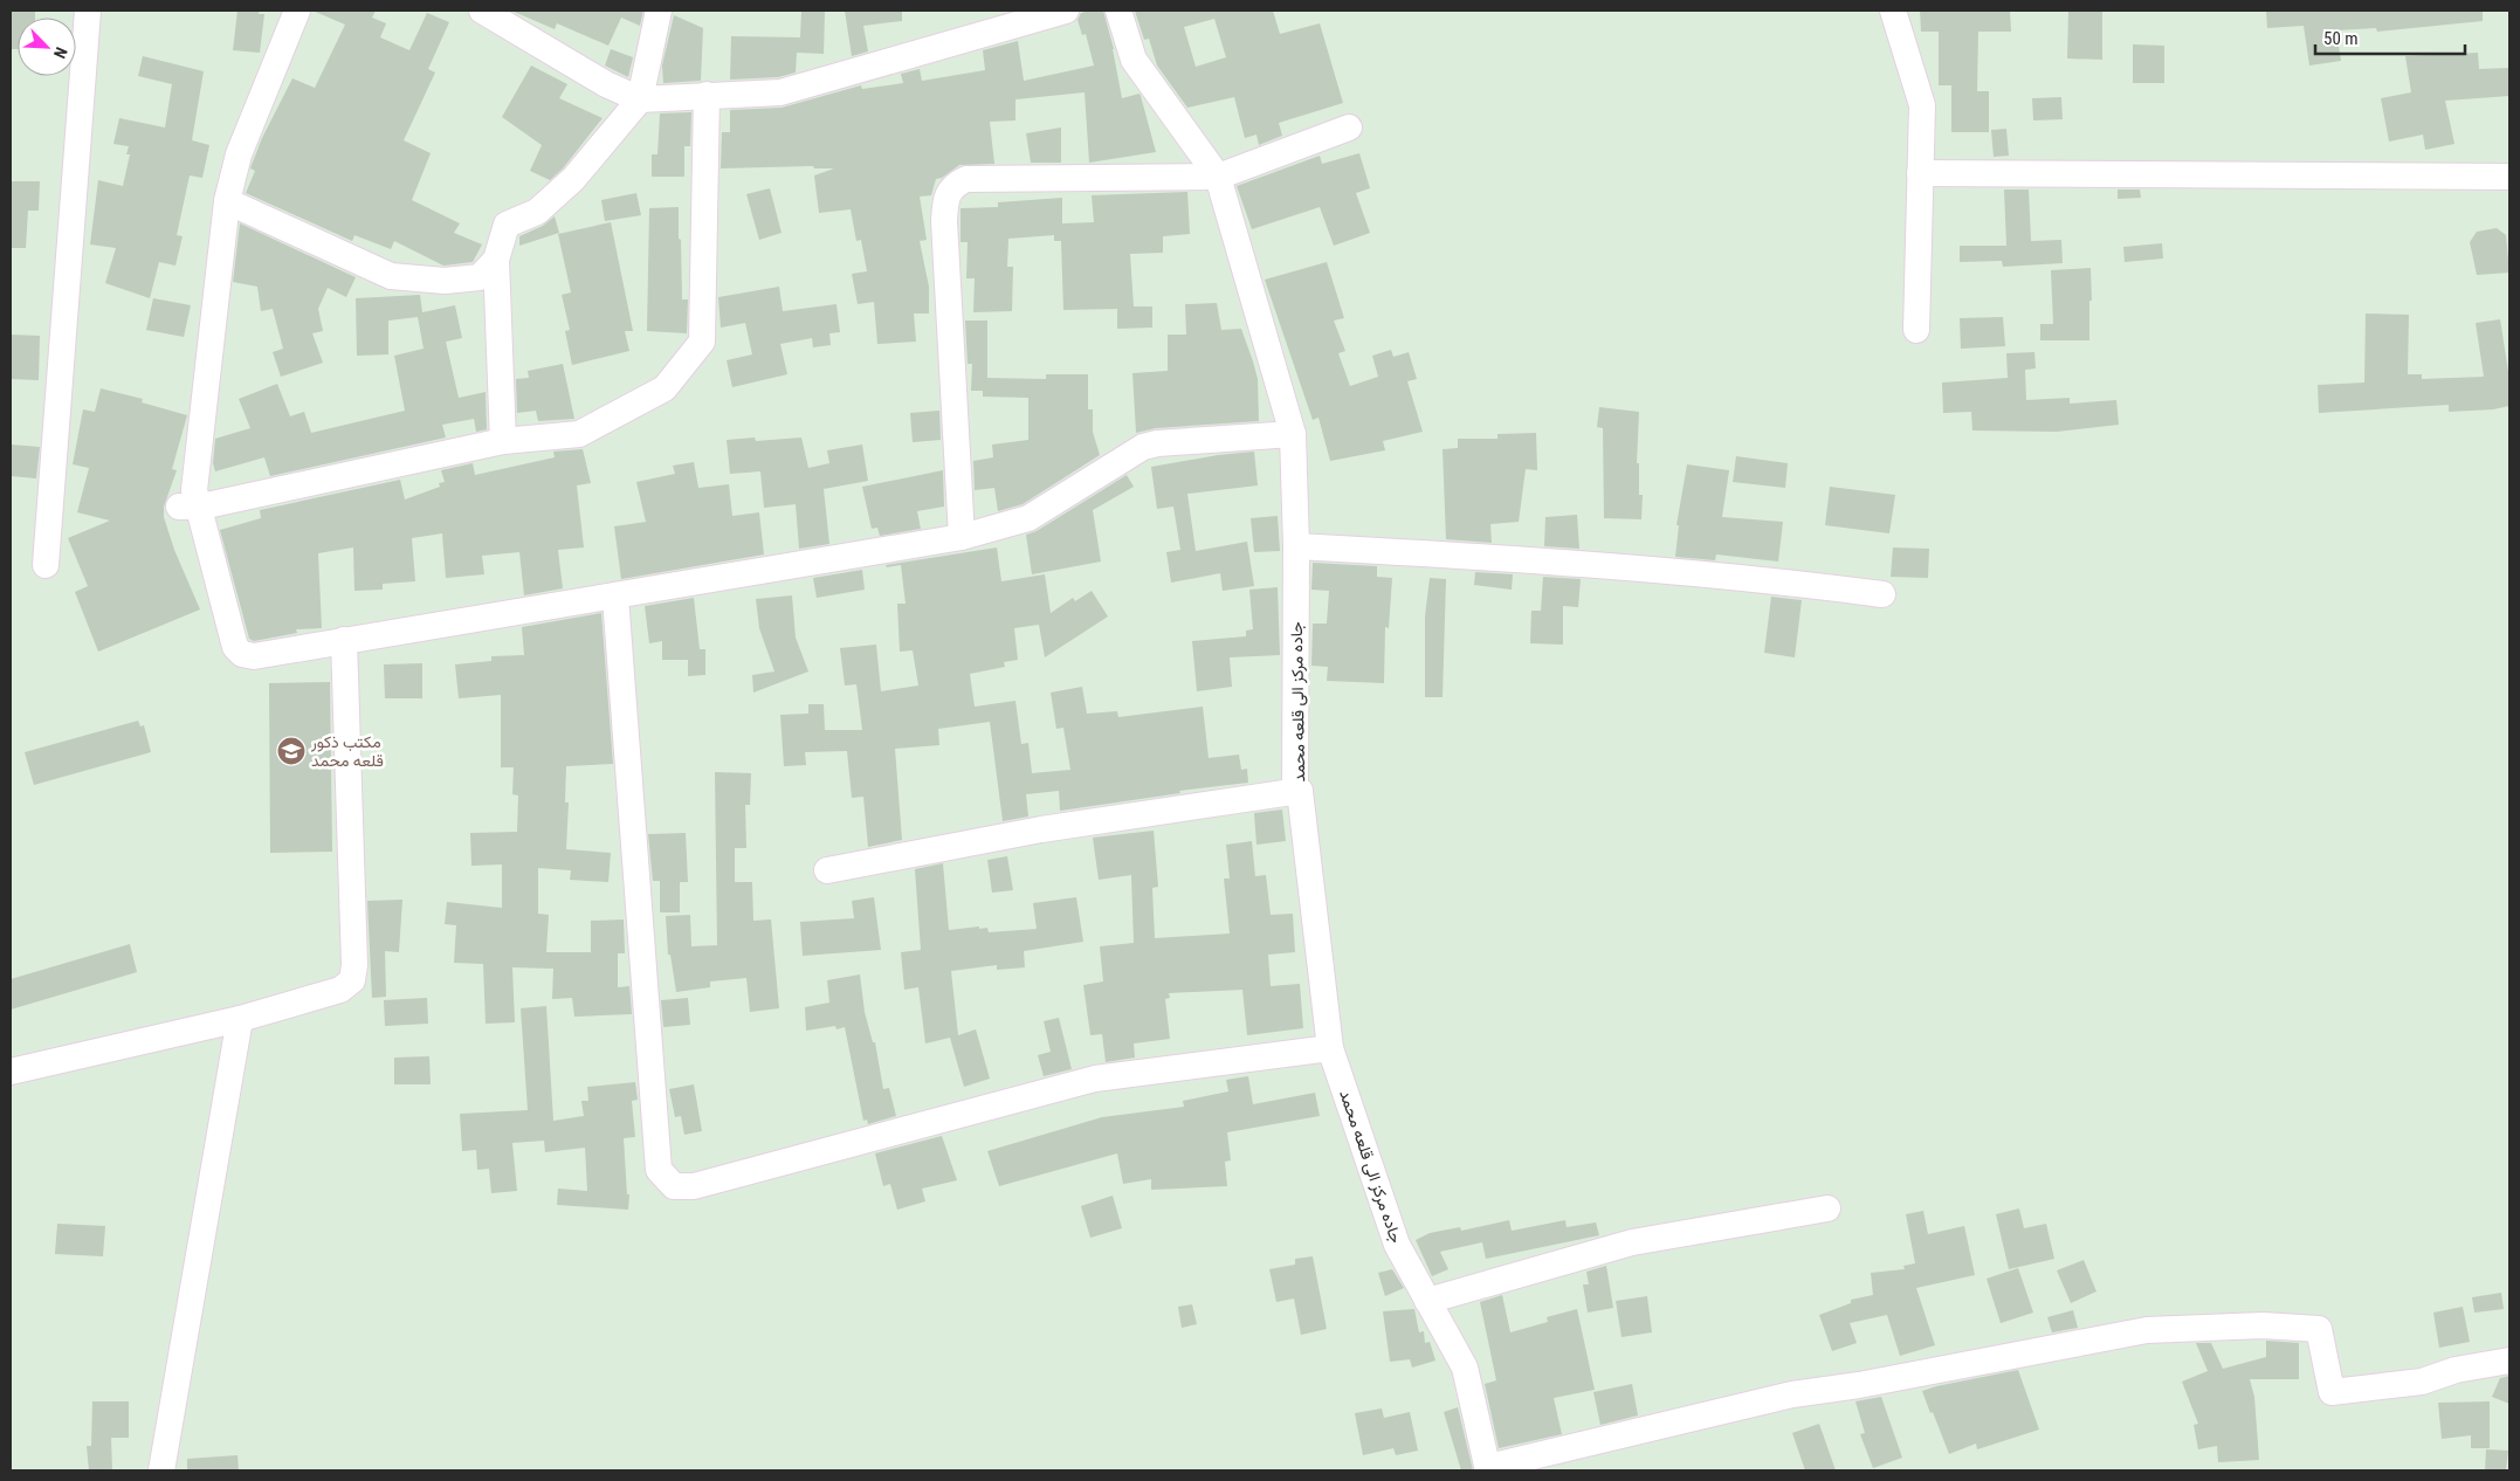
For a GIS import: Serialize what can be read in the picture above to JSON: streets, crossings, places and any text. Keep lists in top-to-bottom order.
{
  "streets": {
    "street": ["جاده مرکز الی قلعه محمد"]
  },
  "places": {
    "school or university": ["مکتب ذکور قلعه محمد"]
  },
  "scale_bar": "50 m",
  "north": "bottom right"
}
